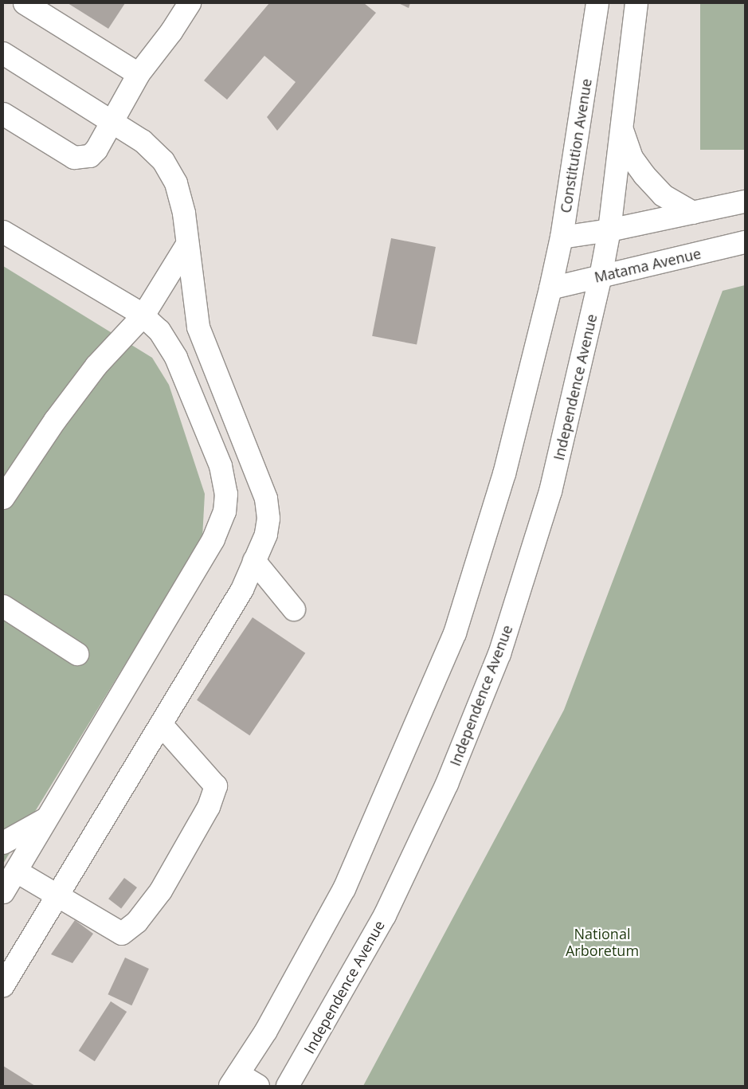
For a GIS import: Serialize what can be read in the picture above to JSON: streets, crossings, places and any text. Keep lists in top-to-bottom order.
{
  "streets": {
    "main road": ["Constitution Avenue", "Matama Avenue", "Independence Avenue"]
  },
  "crossings": [
    ["Constitution Avenue", "Matama Avenue"],
    ["Matama Avenue", "Independence Avenue"]
  ],
  "parks": ["National Arboretum"]
}
